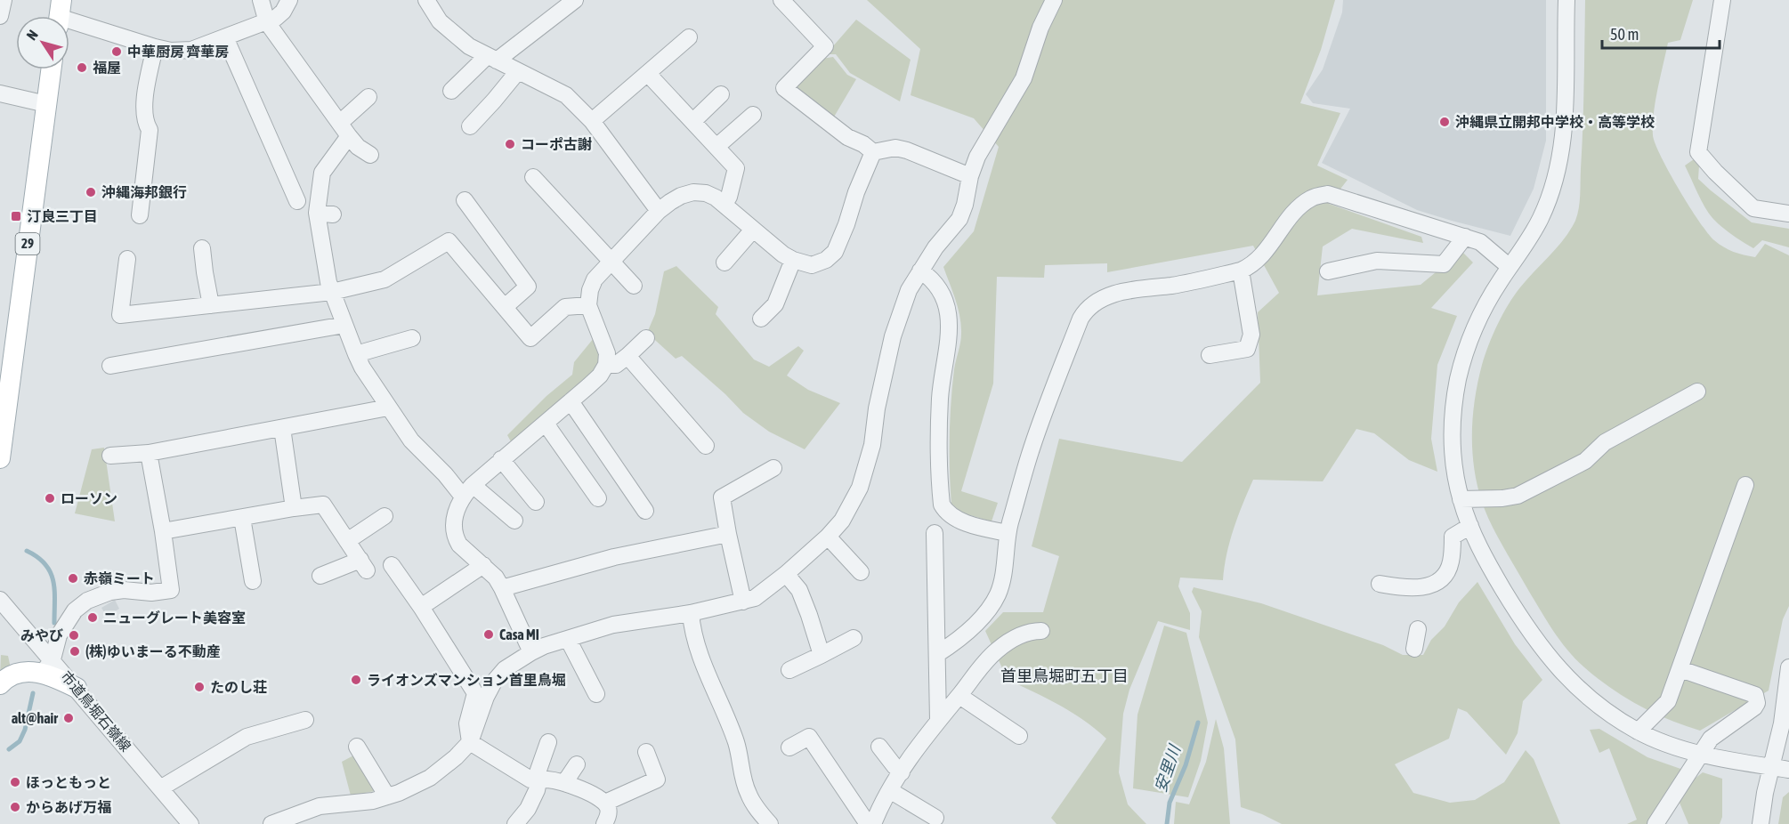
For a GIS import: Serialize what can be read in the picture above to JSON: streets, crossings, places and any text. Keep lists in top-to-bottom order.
{
  "streets": {
    "main road": ["29"],
    "street": ["市道鳥堀石嶺線"]
  },
  "districts": ["首里鳥堀町五丁目"],
  "water": ["安里川"],
  "places": {
    "other": [
      "中華厨房 齊華房",
      "福屋",
      "沖縄県立開邦中学校・高等学校",
      "コーポ古謝",
      "沖縄海邦銀行",
      "ローソン",
      "赤嶺ミート",
      "ニューグレート美容室",
      "Casa MI",
      "みやび",
      "(株)ゆいまーる不動産",
      "ライオンズマンション首里鳥堀",
      "たのし荘",
      "alt@hair",
      "ほっともっと",
      "からあげ万福"
    ],
    "transit": ["汀良三丁目"]
  },
  "scale_bar": "50 m",
  "north": "top left"
}
